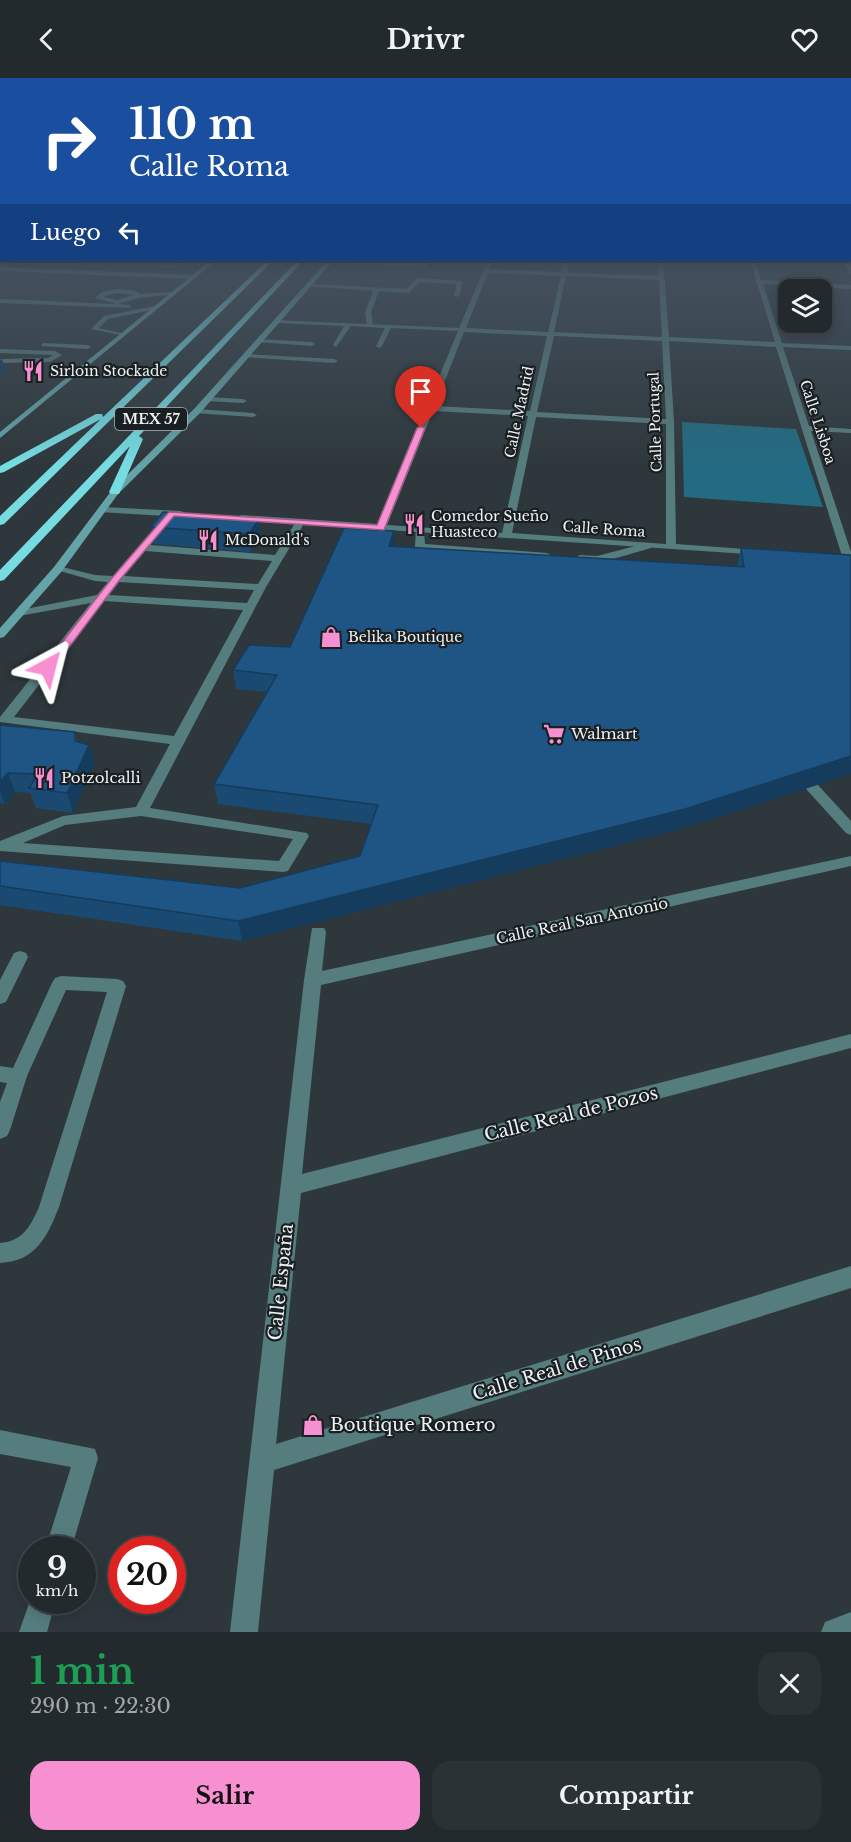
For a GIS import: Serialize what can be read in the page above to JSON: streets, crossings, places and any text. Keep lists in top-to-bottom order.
{
  "streets": {
    "highway": ["MEX 57"],
    "street": [
      "Calle Madrid",
      "Calle Portugal",
      "Calle Lisboa",
      "Calle Roma",
      "Calle Real San Antonio",
      "Calle Real de Pozos",
      "Calle España",
      "Calle Real de Pinos"
    ]
  },
  "crossings": [
    ["Calle Madrid", "Calle Roma"],
    ["Calle Portugal", "Calle Roma"],
    ["Calle Real San Antonio", "Calle España"],
    ["Calle Real de Pozos", "Calle España"],
    ["Calle España", "Calle Real de Pinos"]
  ],
  "places": {
    "restaurant": [
      "Sirloin Stockade",
      "Comedor Sueño Huasteco",
      "McDonald's",
      "Potzolcalli"
    ],
    "shop": ["Belika Boutique", "Boutique Romero"],
    "supermarket": ["Walmart"]
  },
  "page": {
    "header": "Drivr",
    "turn": ["110 m", "Calle Roma"],
    "then": "Luego",
    "speed": "9 km/h",
    "limit": "20",
    "heading": ["1 min", "290 m · 22:30"],
    "buttons": ["Salir", "Compartir"]
  }
}
